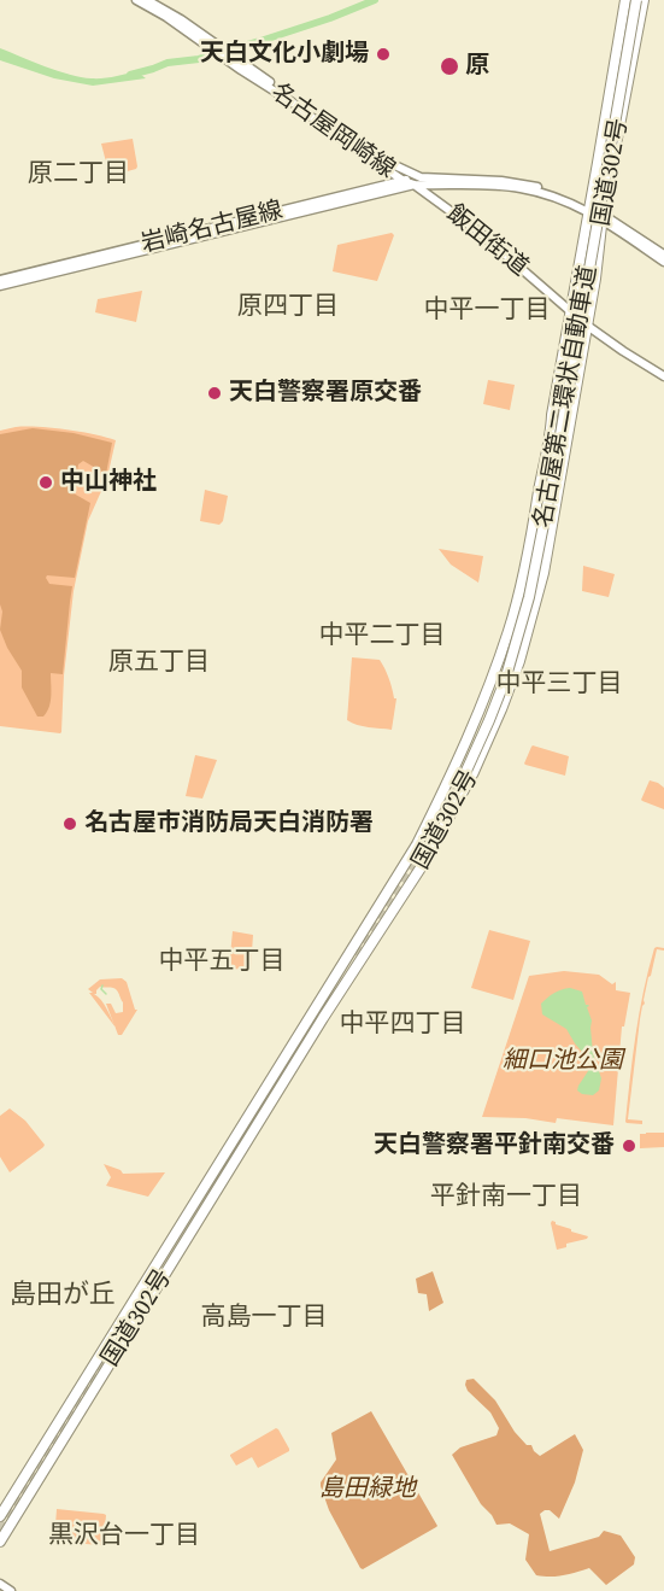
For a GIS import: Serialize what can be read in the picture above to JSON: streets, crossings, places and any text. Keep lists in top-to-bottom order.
{
  "streets": {
    "highway": ["国道302号", "名古屋第二環状自動車道"],
    "main road": ["名古屋岡崎線", "岩崎名古屋線", "飯田街道"]
  },
  "crossings": [
    ["名古屋岡崎線", "国道302号"],
    ["名古屋岡崎線", "岩崎名古屋線"],
    ["名古屋岡崎線", "飯田街道"],
    ["国道302号", "飯田街道"],
    ["国道302号", "名古屋第二環状自動車道"],
    ["岩崎名古屋線", "飯田街道"]
  ],
  "districts": [
    "原二丁目",
    "原四丁目",
    "中平一丁目",
    "中平二丁目",
    "原五丁目",
    "中平三丁目",
    "中平五丁目",
    "中平四丁目",
    "平針南一丁目",
    "島田が丘",
    "高島一丁目",
    "黒沢台一丁目"
  ],
  "parks": ["細口池公園", "島田緑地"],
  "places": [
    "天白文化小劇場",
    "原",
    "天白警察署原交番",
    "中山神社",
    "名古屋市消防局天白消防署",
    "天白警察署平針南交番"
  ]
}
